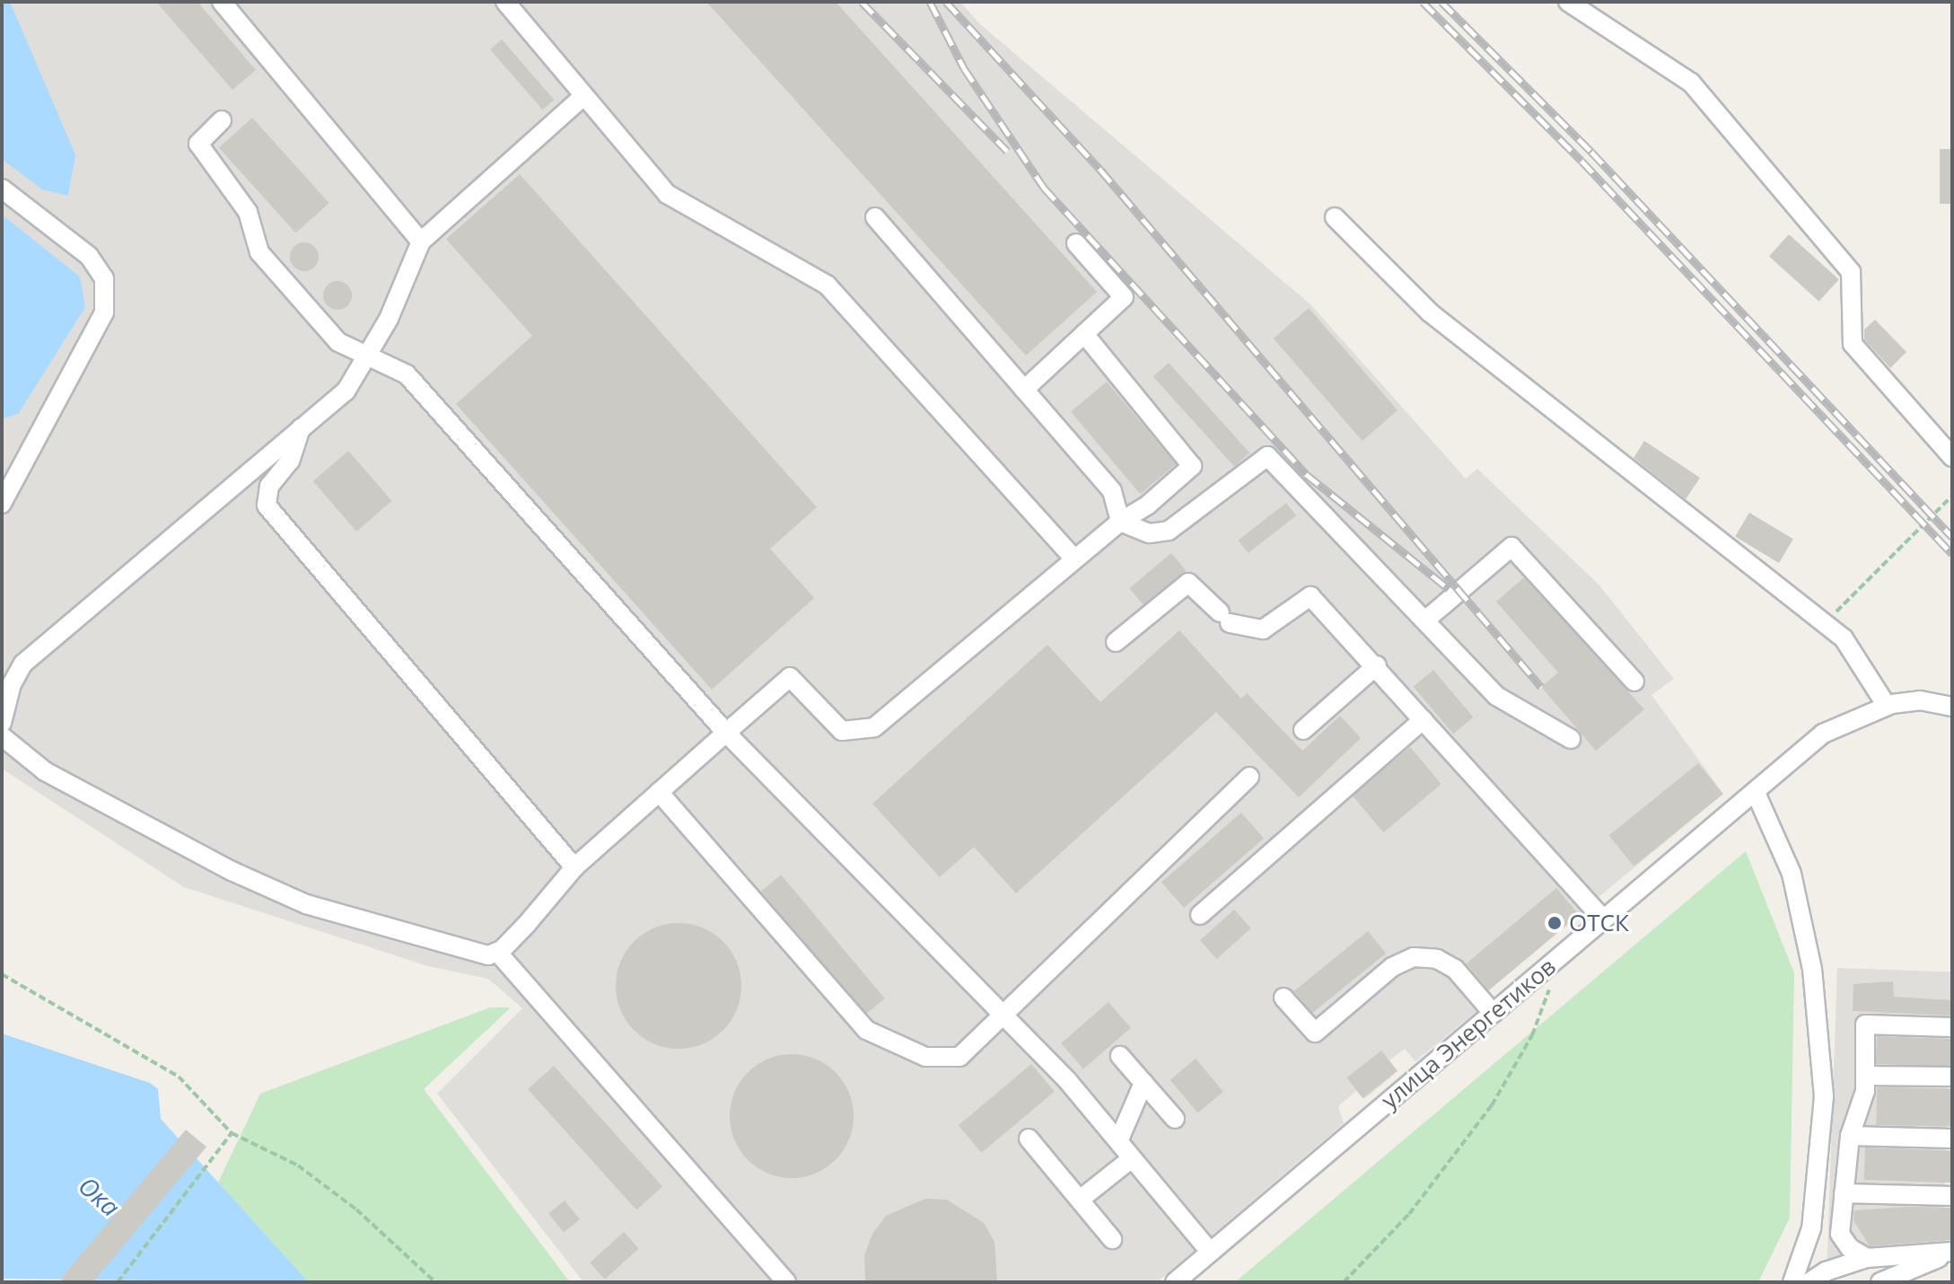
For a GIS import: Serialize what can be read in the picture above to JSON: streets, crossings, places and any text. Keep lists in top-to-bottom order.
{
  "streets": {
    "street": ["улица Энергетиков"]
  },
  "water": ["Ока"],
  "places": ["ОТСК"]
}
